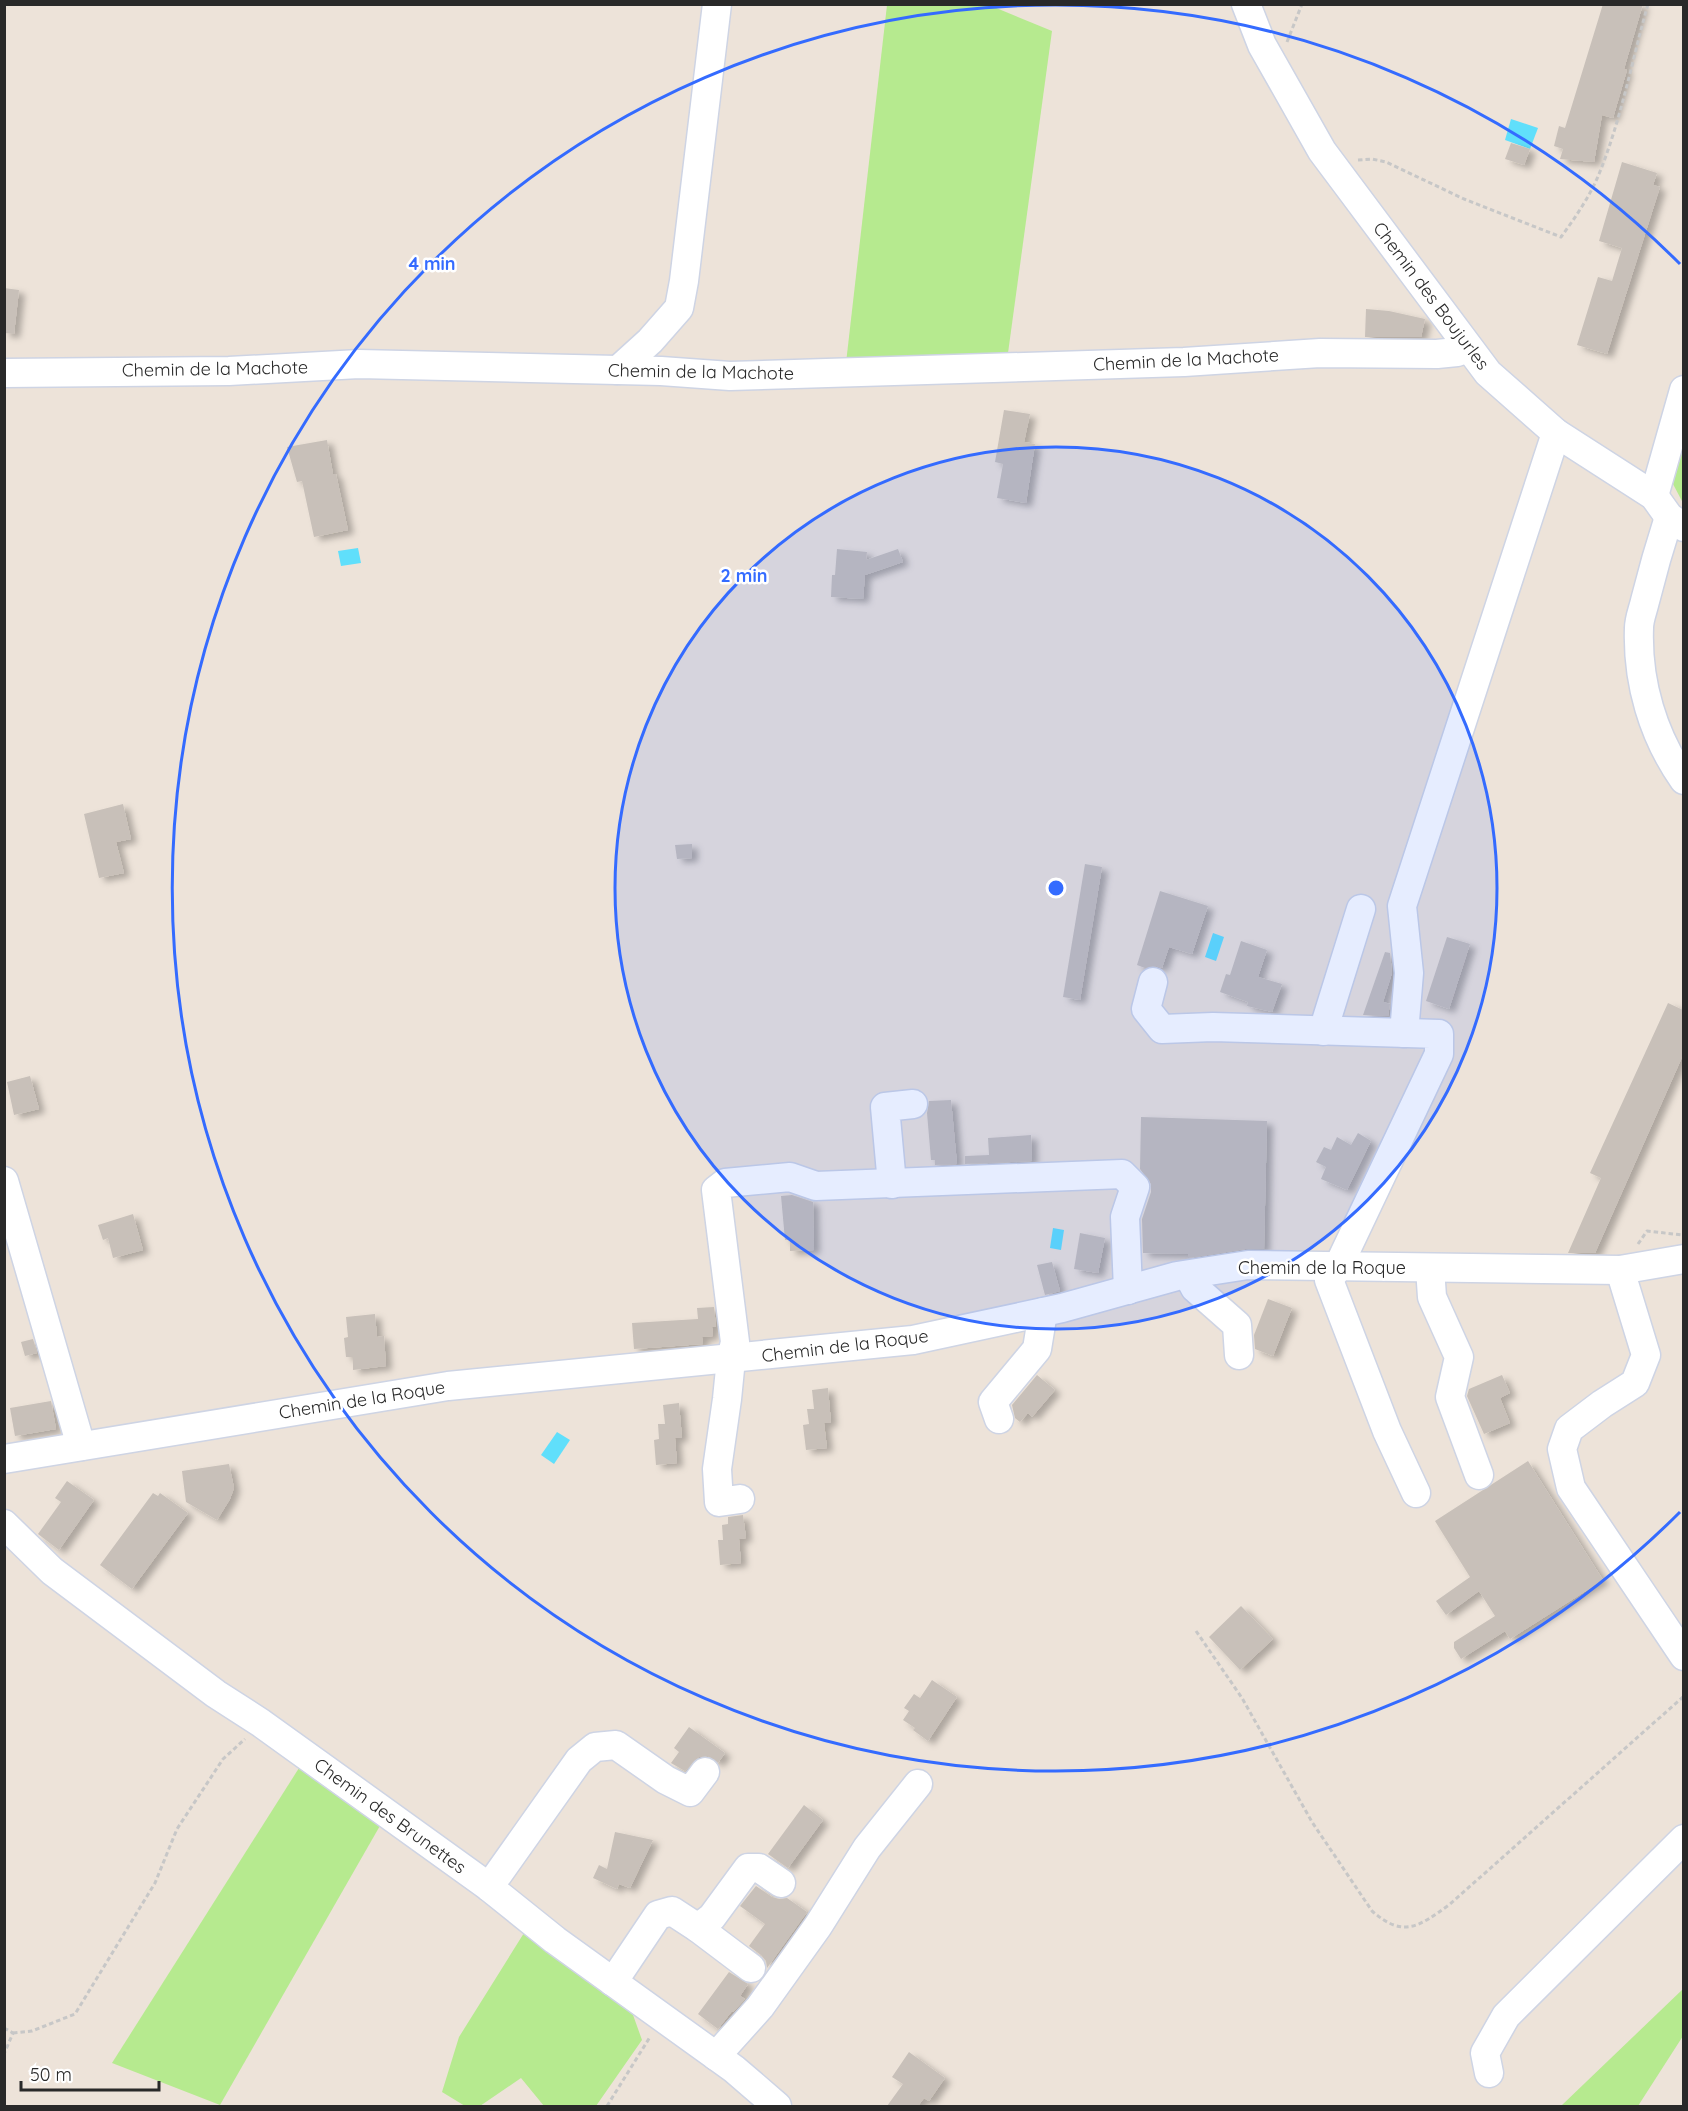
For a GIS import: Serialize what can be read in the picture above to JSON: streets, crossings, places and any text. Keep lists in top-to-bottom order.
{
  "streets": {
    "street": [
      "Chemin des Boujurles",
      "Chemin de la Machote",
      "Chemin de la Roque",
      "Chemin des Brunettes"
    ]
  },
  "crossings": [
    ["Chemin des Boujurles", "Chemin de la Machote"]
  ],
  "scale_bar": "50 m",
  "rings": ["4 min", "2 min"]
}
